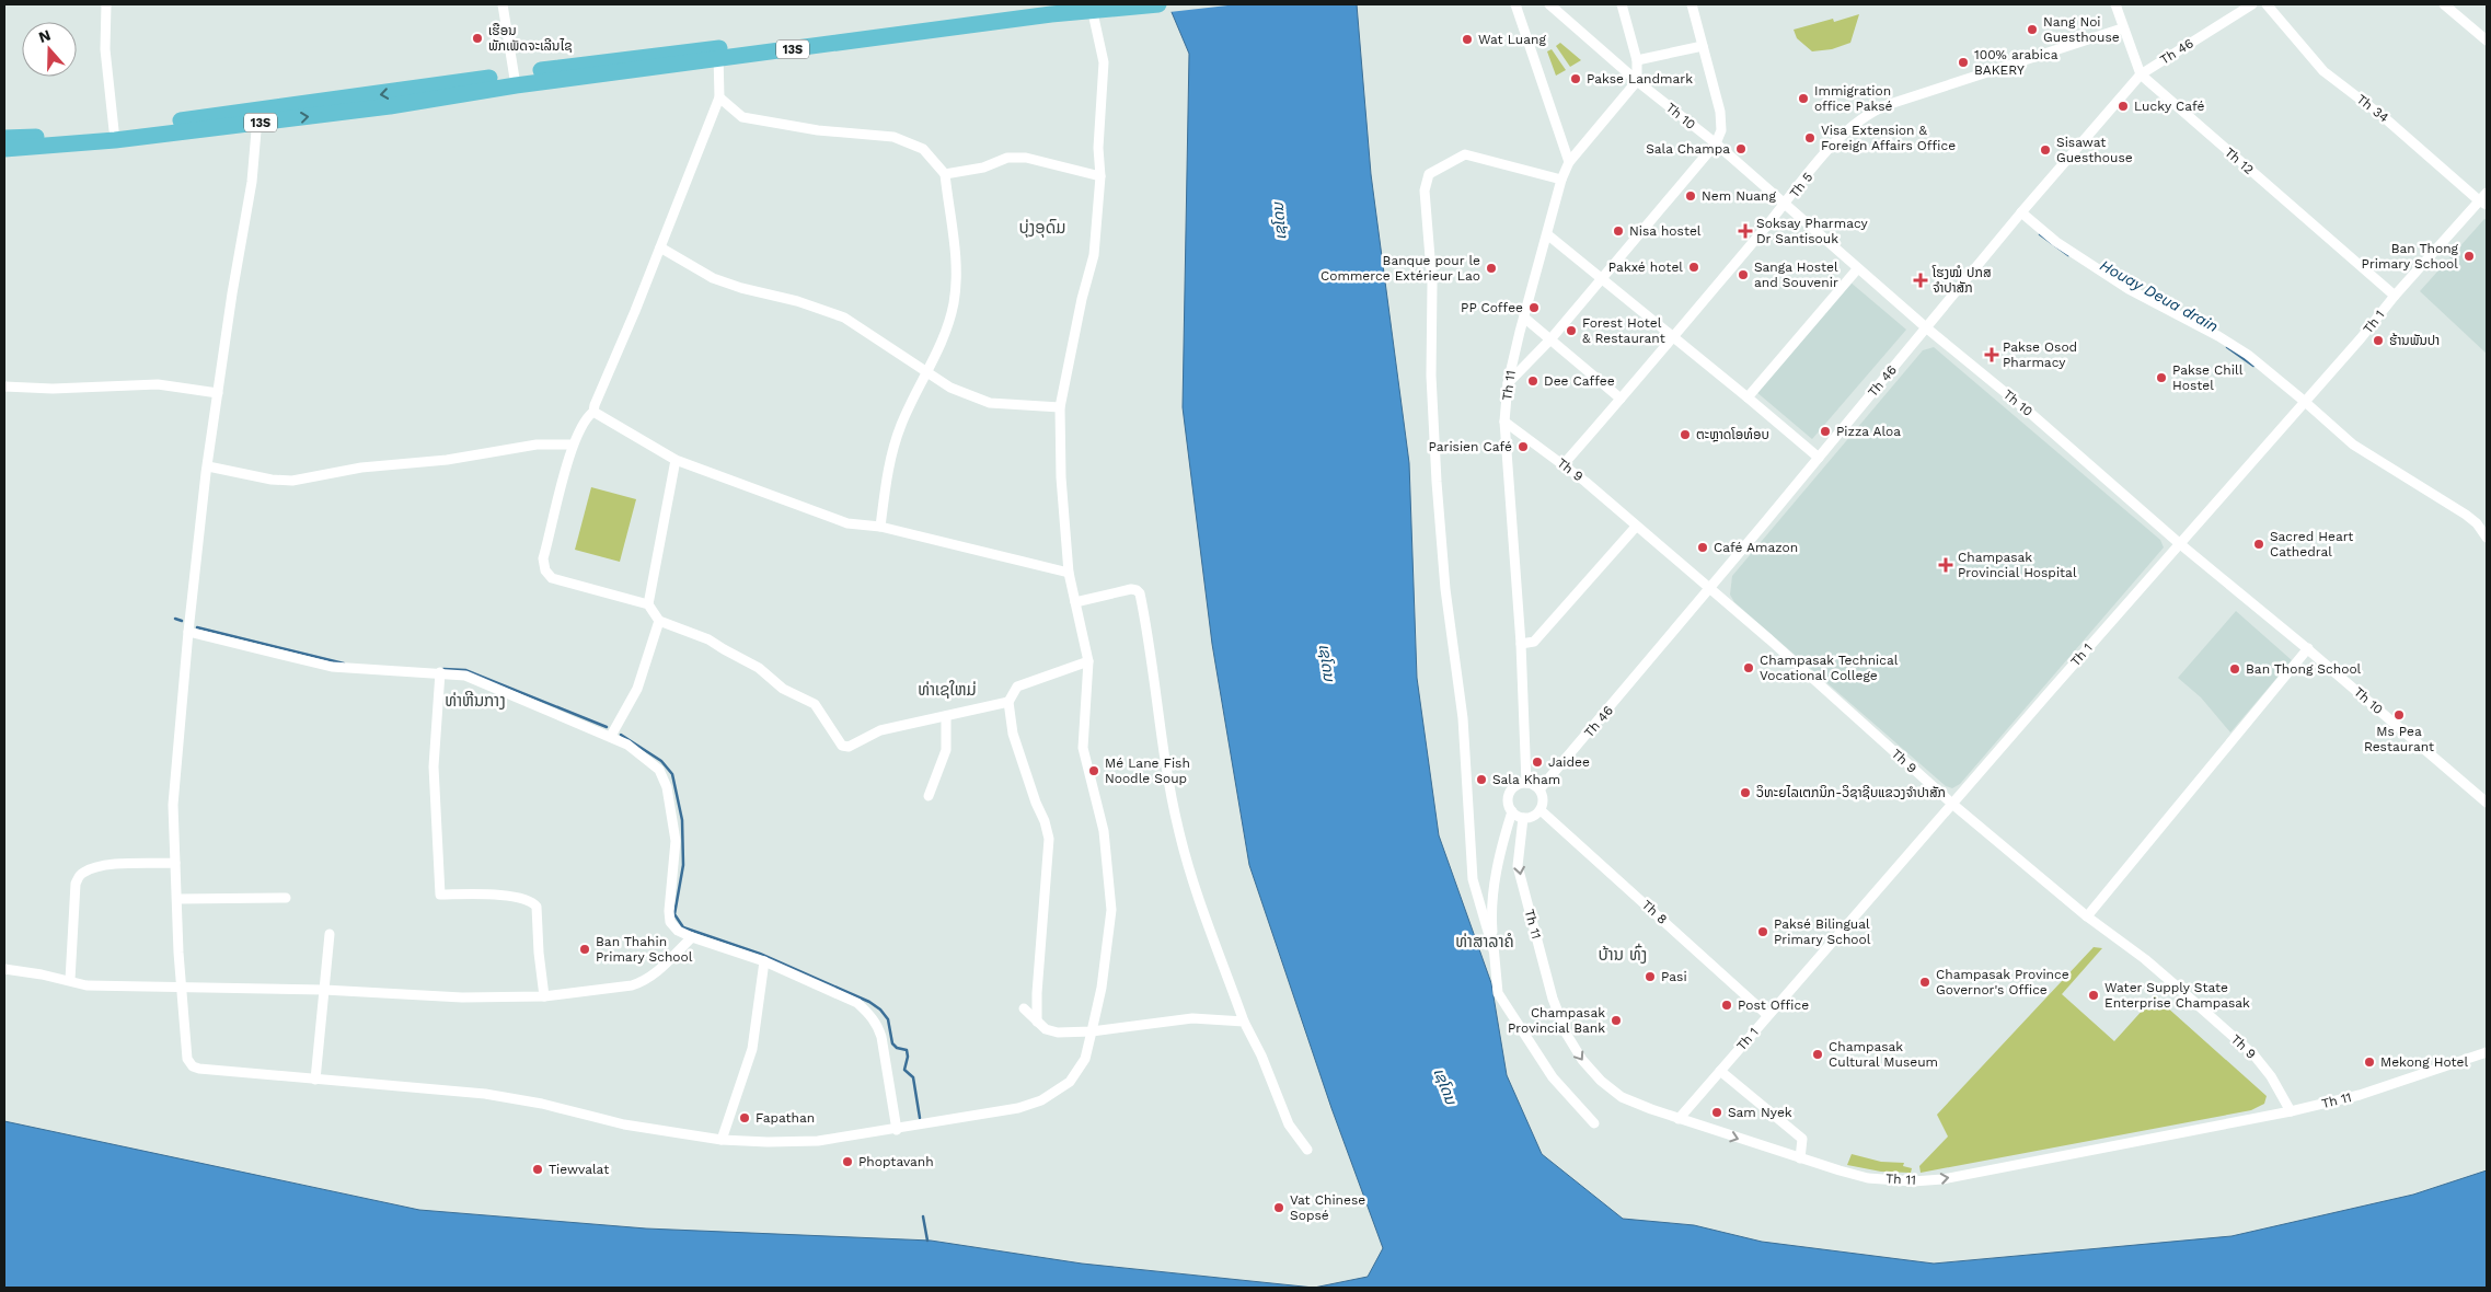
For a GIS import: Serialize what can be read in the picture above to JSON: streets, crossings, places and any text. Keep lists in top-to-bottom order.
{
  "streets": {
    "highway": ["13S"],
    "street": [
      "Th 46",
      "Th 34",
      "Th 10",
      "Th 12",
      "Th 5",
      "Th 1",
      "Th 11",
      "Th 9",
      "Th 8"
    ]
  },
  "crossings": [
    ["Th 46", "Th 10"],
    ["Th 46", "Th 12"],
    ["Th 46", "Th 11"],
    ["Th 46", "Th 9"],
    ["Th 46", "Th 8"],
    ["Th 34", "Th 1"],
    ["Th 10", "Th 5"],
    ["Th 10", "Th 1"],
    ["Th 10", "Th 11"],
    ["Th 12", "Th 5"],
    ["Th 12", "Th 1"],
    ["Th 5", "Th 9"],
    ["Th 1", "Th 11"],
    ["Th 1", "Th 9"],
    ["Th 1", "Th 8"],
    ["Th 11", "Th 9"],
    ["Th 11", "Th 8"]
  ],
  "one_way": ["Th 11"],
  "districts": [
    "ບຸ່ງອຸດົມ",
    "ທ່າເຊໃຫມ່",
    "ທ່າຫີນກາງ",
    "ທ່າສາລາຄໍ",
    "ບ້ານ ທົ່ງ"
  ],
  "water": ["ເຊໂດນ", "Houay Deua drain"],
  "places": {
    "other": [
      "Nang Noi Guesthouse",
      "ເຮືອນ ພັກເພັດຈະເລີນໄຊ",
      "Wat Luang",
      "100% arabica BAKERY",
      "Pakse Landmark",
      "Immigration office Paksé",
      "Lucky Café",
      "Visa Extension & Foreign Affairs Office",
      "Sala Champa",
      "Sisawat Guesthouse",
      "Nem Nuang",
      "Nisa hostel",
      "Ban Thong Primary School",
      "Pakxé hotel",
      "Banque pour le Commerce Extérieur Lao",
      "Sanga Hostel and Souvenir",
      "PP Coffee",
      "Forest Hotel & Restaurant",
      "ຮ້ານພັນປາ",
      "Pakse Chill Hostel",
      "Dee Caffee",
      "Pizza Aloa",
      "ຕະຫຼາດໂອທ໋ອບ",
      "Parisien Café",
      "Sacred Heart Cathedral",
      "Café Amazon",
      "Champasak Technical Vocational College",
      "Ban Thong School",
      "Ms Pea Restaurant",
      "Jaidee",
      "Mé Lane Fish Noodle Soup",
      "Sala Kham",
      "ວິທະຍໄລເຕກນິກ-ວິຊາຊີບແຂວງຈໍາປາສັກ",
      "Paksé Bilingual Primary School",
      "Ban Thahin Primary School",
      "Pasi",
      "Champasak Province Governor's Office",
      "Water Supply State Enterprise Champasak",
      "Post Office",
      "Champasak Provincial Bank",
      "Champasak Cultural Museum",
      "Mekong Hotel",
      "Sam Nyek",
      "Fapathan",
      "Phoptavanh",
      "Tiewvalat",
      "Vat Chinese Sopsé"
    ],
    "health": [
      "Soksay Pharmacy Dr Santisouk",
      "ໂຮງໝໍ ປກສ ຈຳປາສັກ",
      "Pakse Osod Pharmacy",
      "Champasak Provincial Hospital"
    ]
  },
  "north": "top"
}
